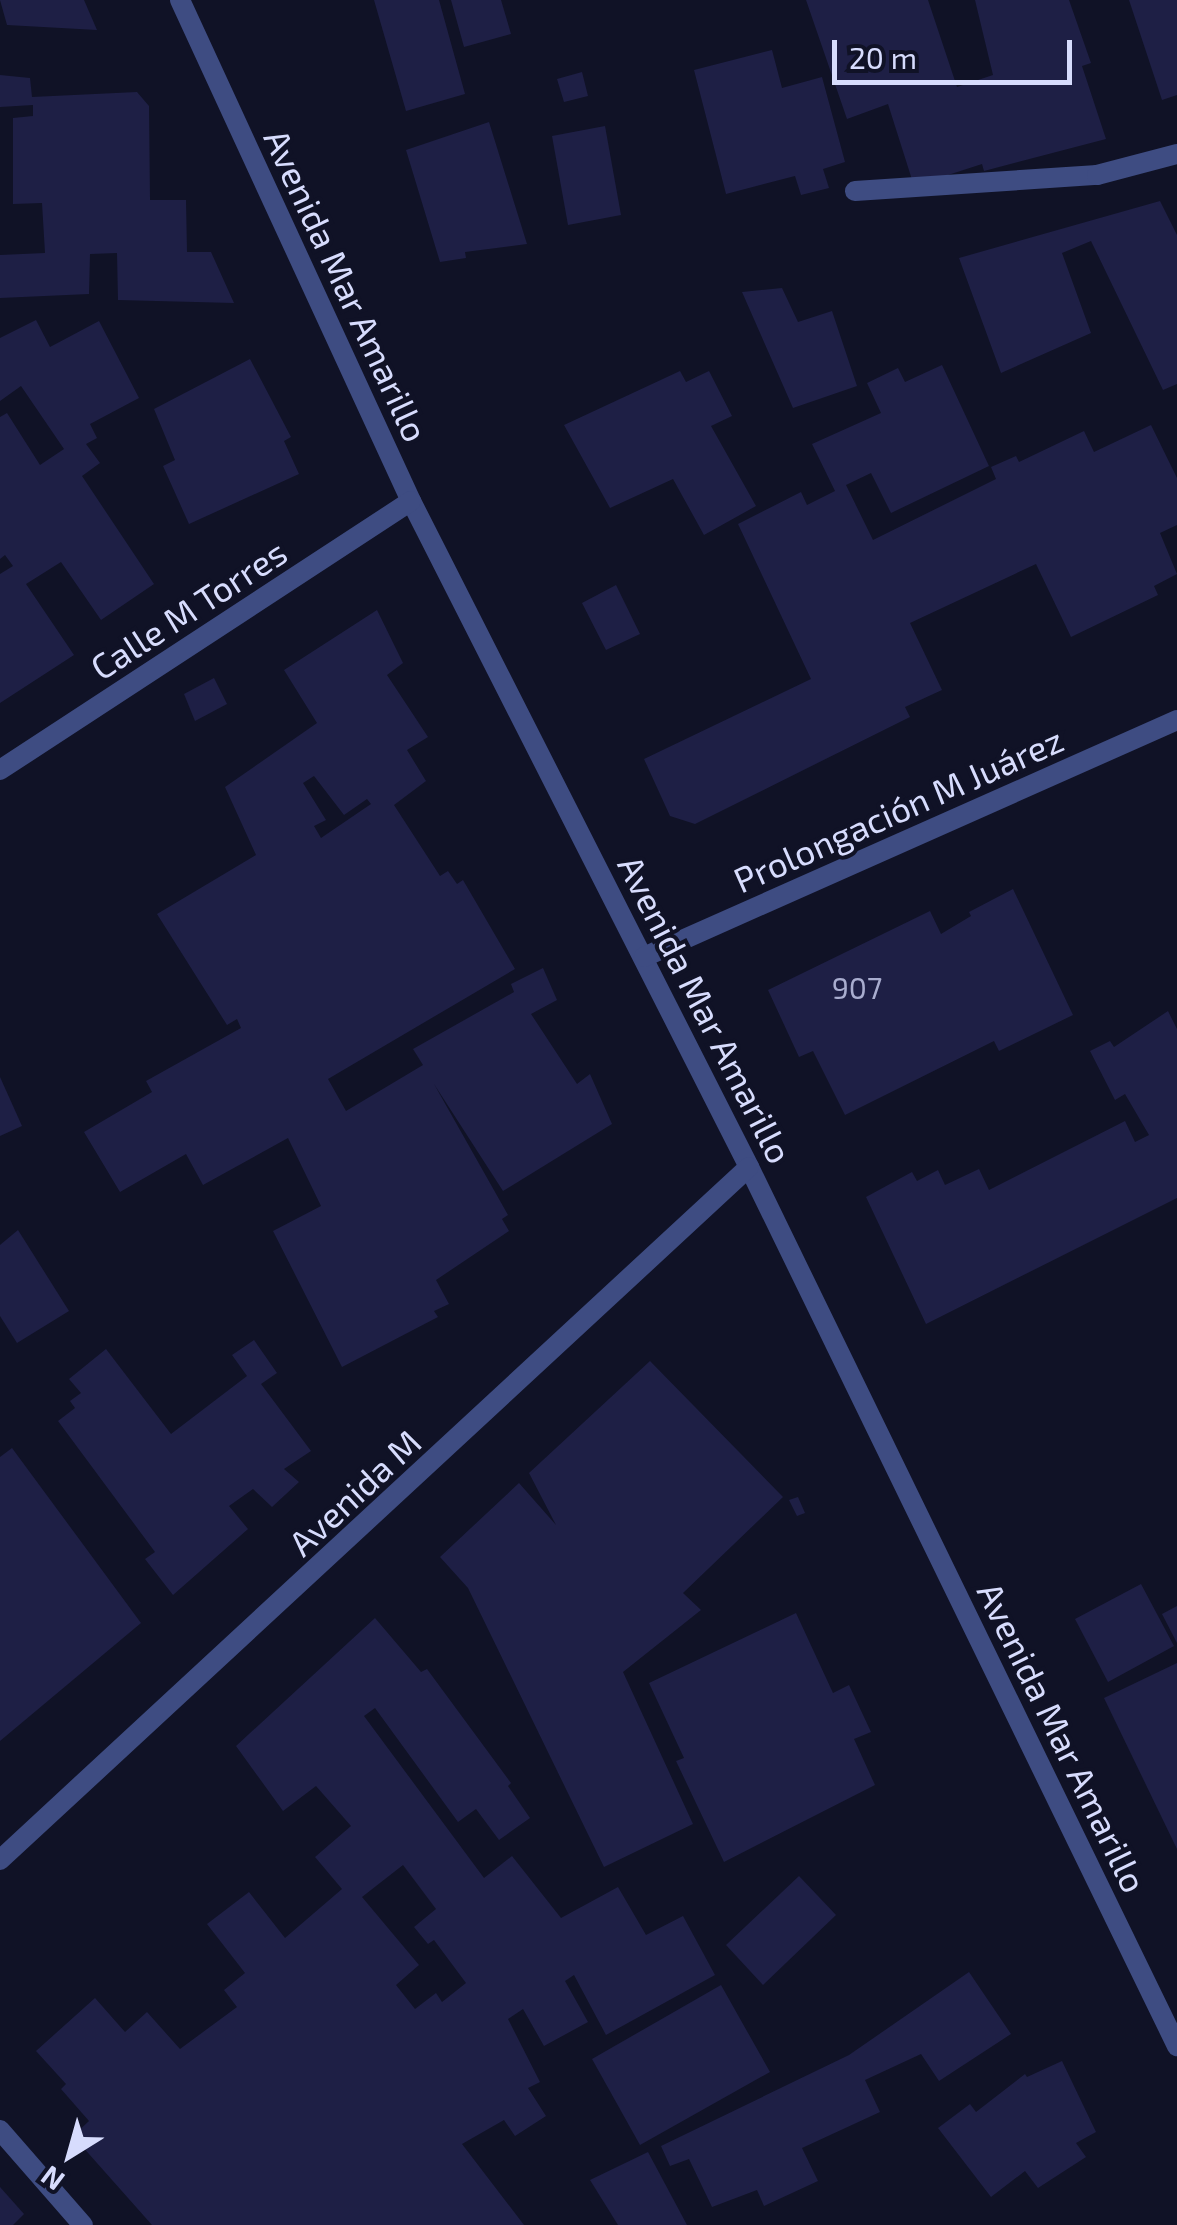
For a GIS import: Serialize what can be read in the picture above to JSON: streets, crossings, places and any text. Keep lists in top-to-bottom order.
{
  "streets": {
    "street": [
      "Avenida Mar Amarillo",
      "Calle M Torres",
      "Prolongación M Juárez",
      "Avenida M"
    ]
  },
  "crossings": [
    ["Avenida Mar Amarillo", "Calle M Torres"],
    ["Avenida Mar Amarillo", "Prolongación M Juárez"],
    ["Avenida Mar Amarillo", "Avenida M"]
  ],
  "house_numbers": ["907"],
  "scale_bar": "20 m",
  "north": "bottom left"
}
